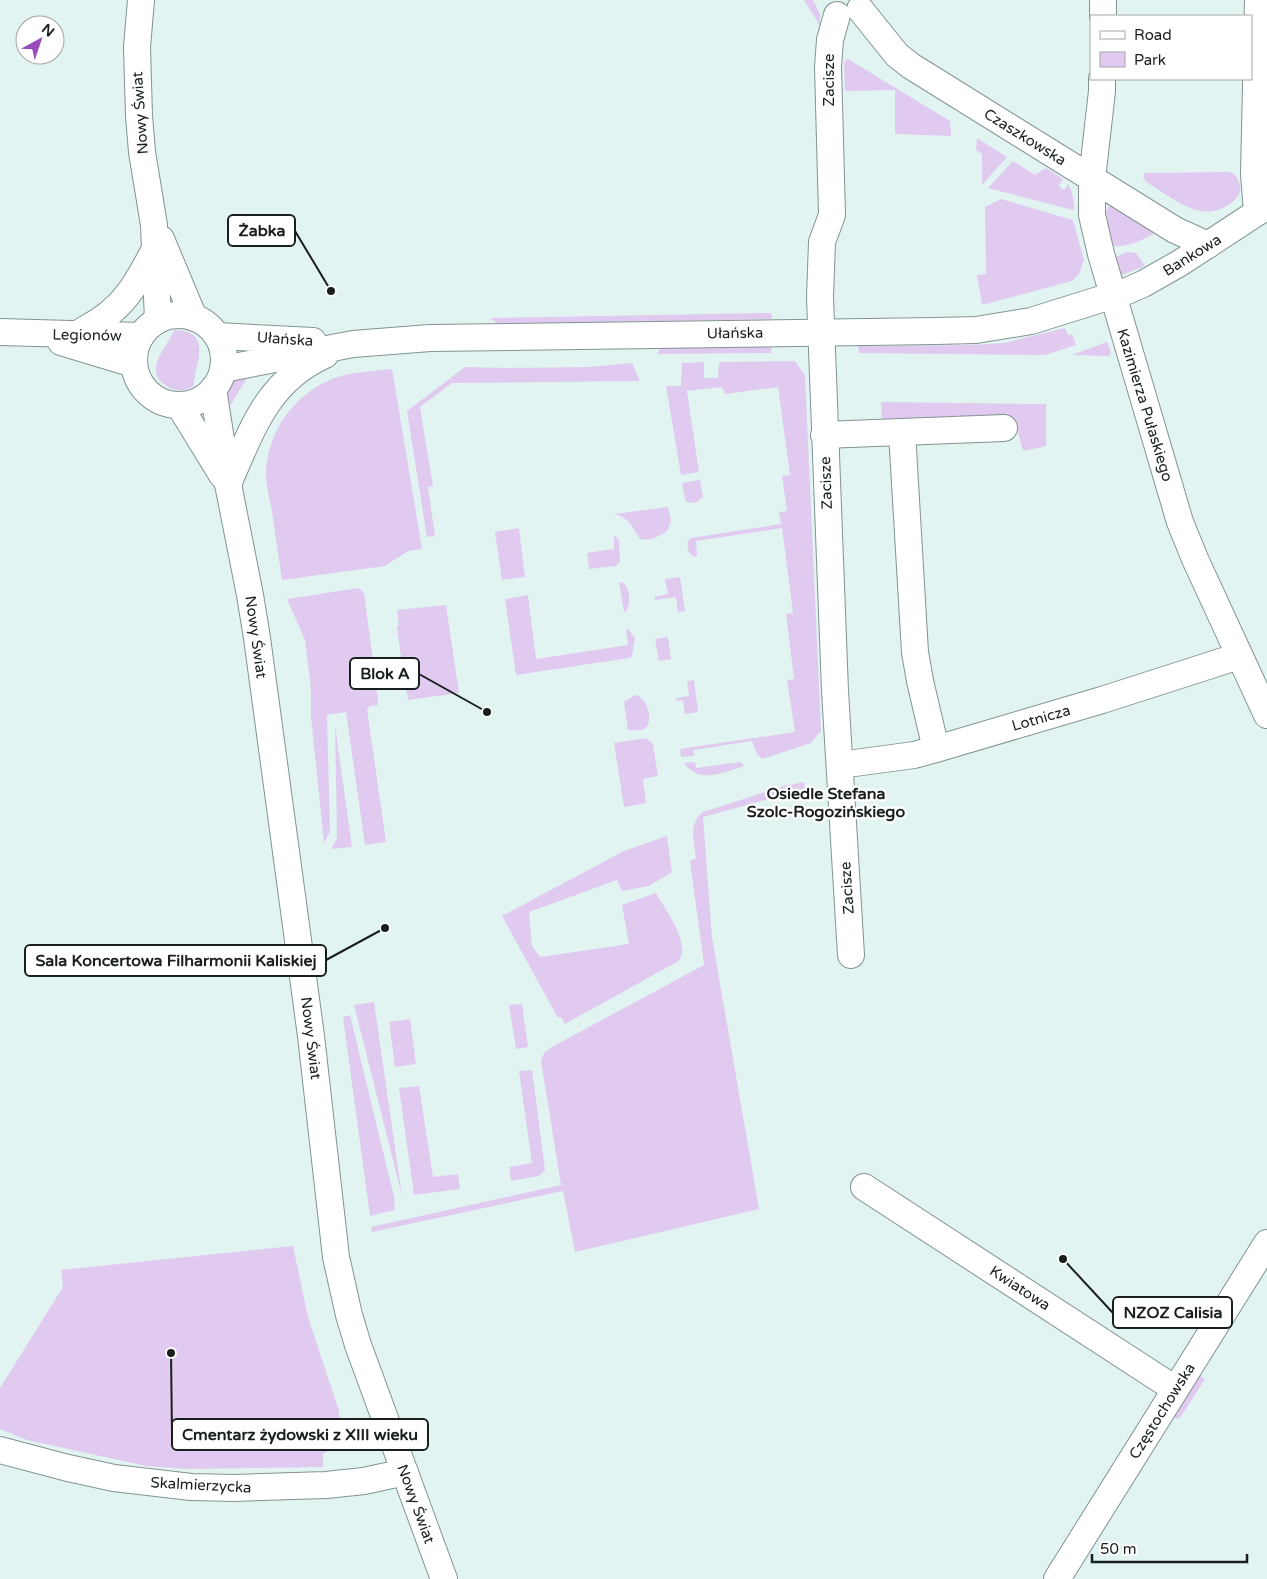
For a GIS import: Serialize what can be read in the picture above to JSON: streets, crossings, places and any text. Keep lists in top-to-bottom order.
{
  "streets": {
    "street": [
      "Zacisze",
      "Nowy Świat",
      "Czaszkowska",
      "Bankowa",
      "Ułańska",
      "Legionów",
      "Kazimierza Pułaskiego",
      "Lotnicza",
      "Kwiatowa",
      "Częstochowska",
      "Skalmierzycka"
    ]
  },
  "crossings": [
    ["Zacisze", "Czaszkowska"],
    ["Zacisze", "Ułańska"],
    ["Zacisze", "Lotnicza"],
    ["Nowy Świat", "Ułańska"],
    ["Nowy Świat", "Legionów"],
    ["Nowy Świat", "Skalmierzycka"],
    ["Czaszkowska", "Bankowa"],
    ["Czaszkowska", "Kazimierza Pułaskiego"],
    ["Bankowa", "Ułańska"],
    ["Bankowa", "Kazimierza Pułaskiego"],
    ["Ułańska", "Legionów"],
    ["Ułańska", "Kazimierza Pułaskiego"],
    ["Kazimierza Pułaskiego", "Lotnicza"],
    ["Kwiatowa", "Częstochowska"]
  ],
  "districts": ["Osiedle Stefana Szolc-Rogozińskiego"],
  "places": [
    "Żabka",
    "Blok A",
    "Sala Koncertowa Filharmonii Kaliskiej",
    "NZOZ Calisia",
    "Cmentarz żydowski z XIII wieku"
  ],
  "legend": ["Road", "Park"],
  "scale_bar": "50 m",
  "north": "top right"
}
